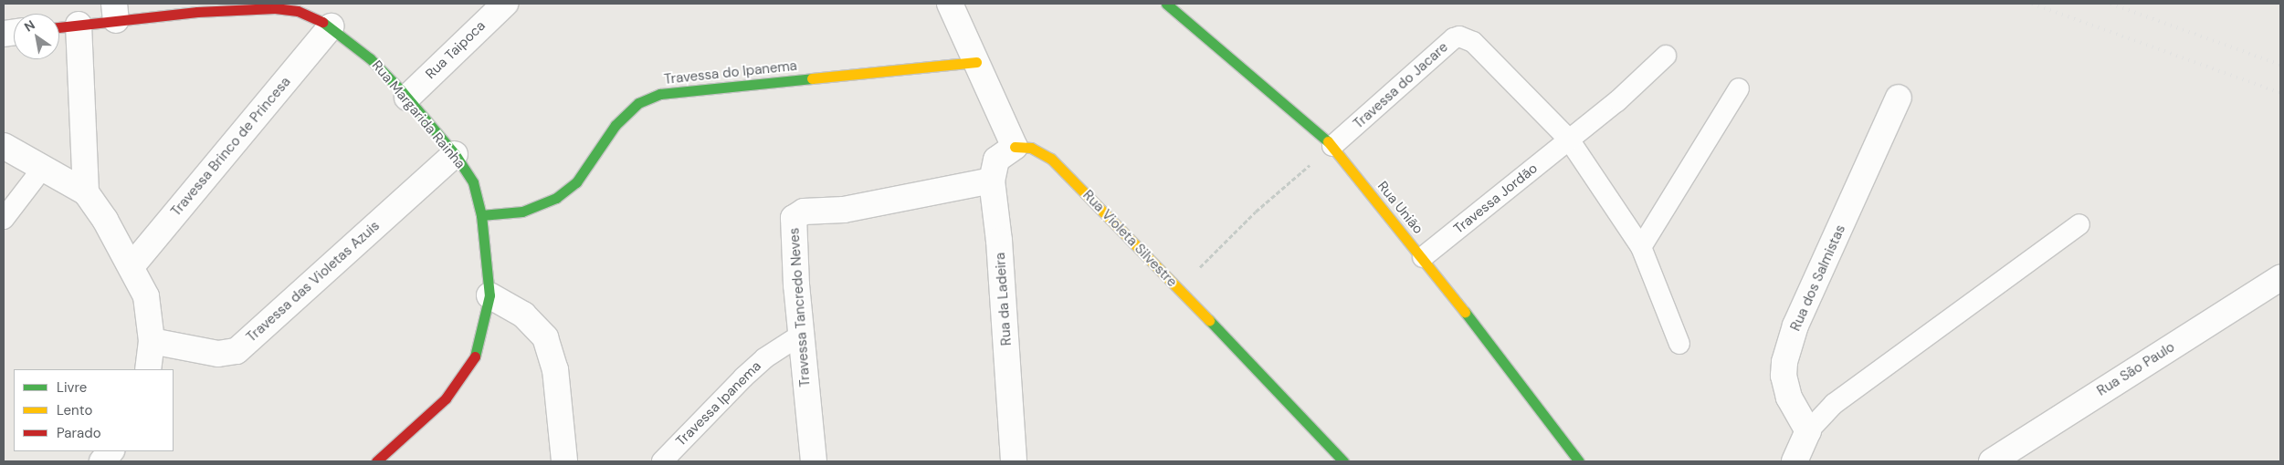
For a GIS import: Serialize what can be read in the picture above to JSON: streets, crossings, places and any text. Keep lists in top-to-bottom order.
{
  "streets": {
    "street": [
      "Rua Taipoca",
      "Travessa do Ipanema",
      "Rua Margarida Rainha",
      "Travessa Brinco de Princesa",
      "Rua União",
      "Rua Violeta Silvestre",
      "Rua dos Salmistas",
      "Travessa das Violetas Azuis",
      "Rua da Ladeira",
      "Travessa Tancredo Neves",
      "Rua São Paulo"
    ],
    "lane": ["Travessa do Jacare", "Travessa Jordão", "Travessa Ipanema"]
  },
  "crossings": [
    ["Rua Taipoca", "Rua Margarida Rainha"],
    ["Travessa do Ipanema", "Rua Margarida Rainha"],
    ["Travessa do Jacare", "Travessa Jordão"],
    ["Travessa do Jacare", "Rua União"],
    ["Rua Margarida Rainha", "Travessa Brinco de Princesa"],
    ["Rua Margarida Rainha", "Travessa das Violetas Azuis"],
    ["Travessa Jordão", "Rua União"],
    ["Rua Violeta Silvestre", "Rua da Ladeira"],
    ["Rua da Ladeira", "Travessa Tancredo Neves"],
    ["Travessa Tancredo Neves", "Travessa Ipanema"]
  ],
  "legend": ["Livre", "Lento", "Parado"],
  "north": "top left"
}
